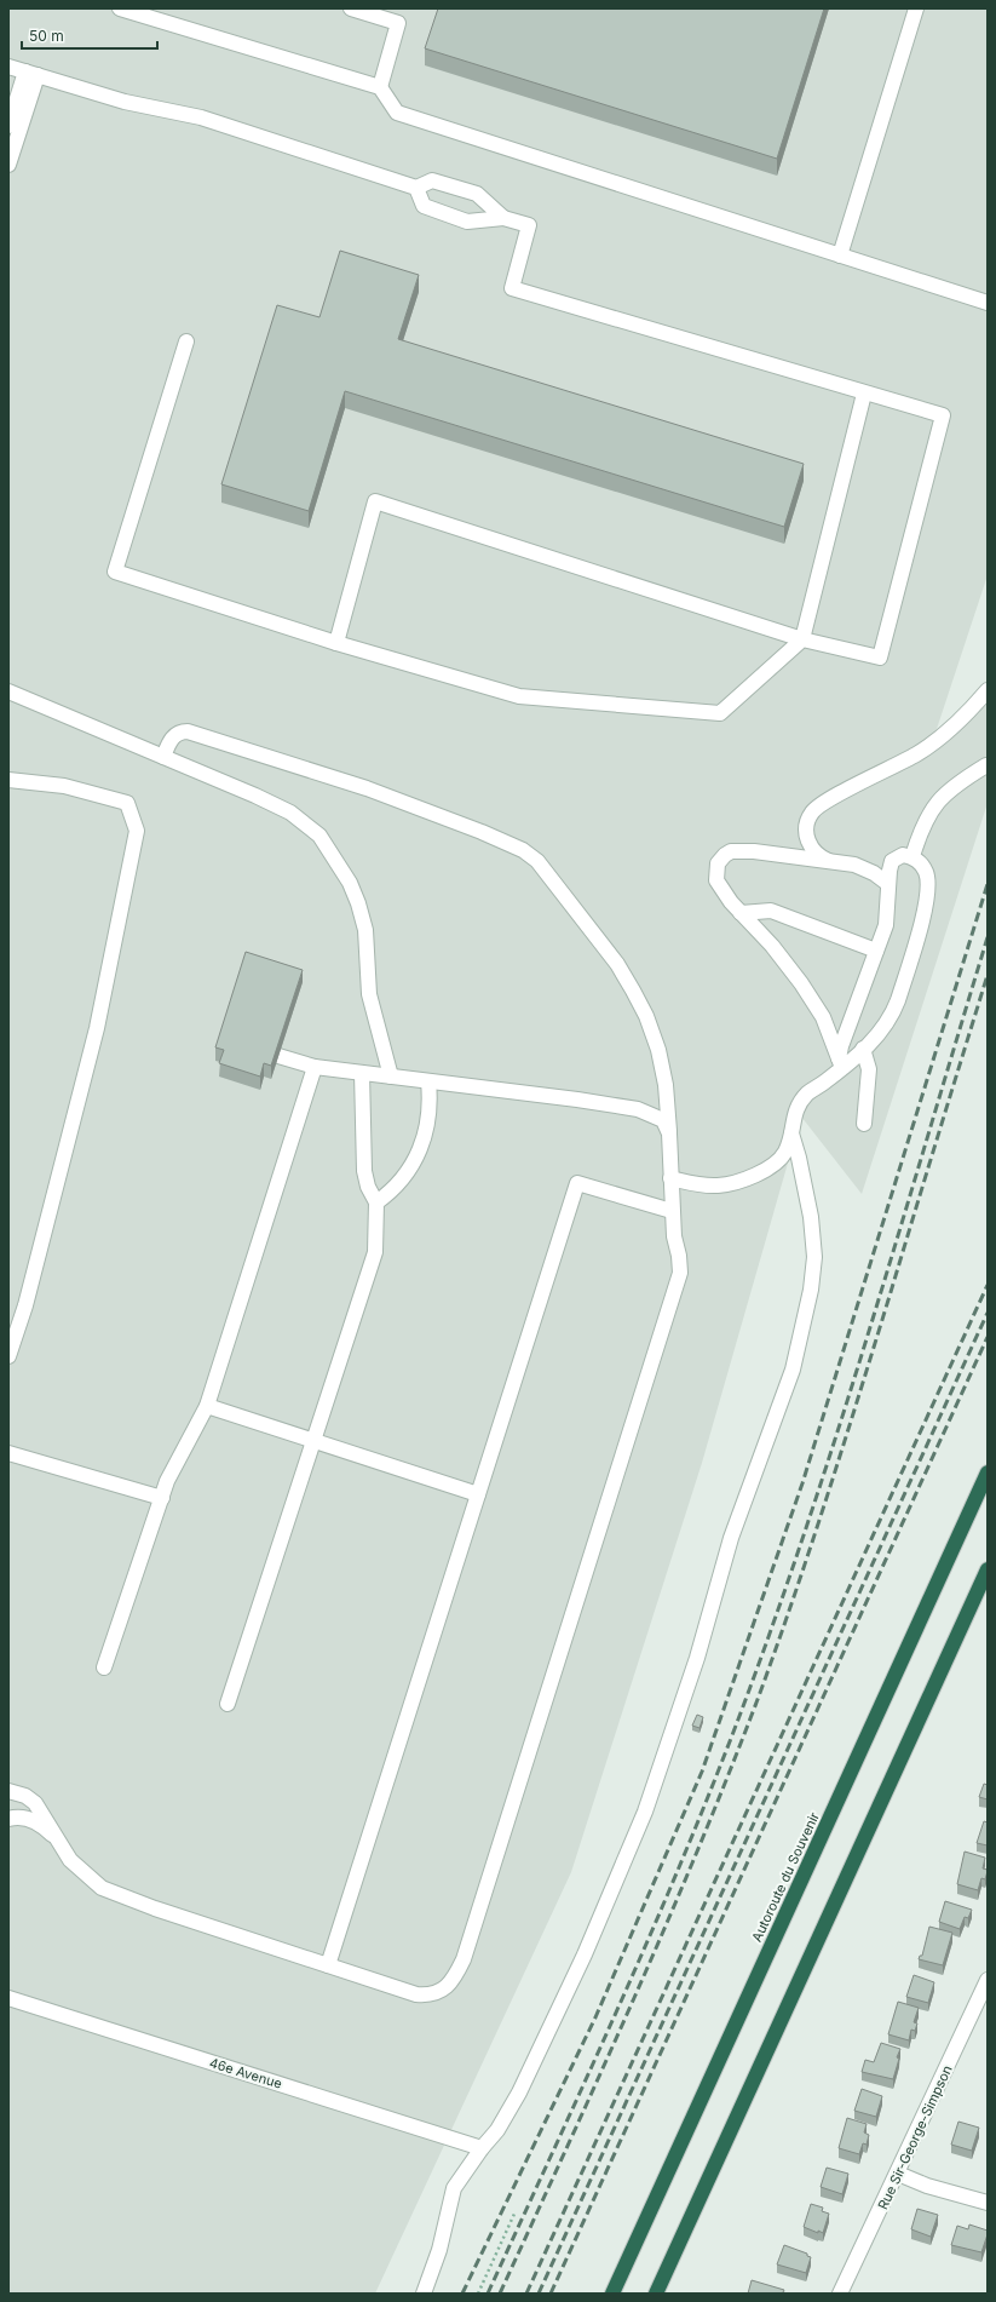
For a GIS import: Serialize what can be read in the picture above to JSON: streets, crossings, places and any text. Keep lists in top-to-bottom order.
{
  "streets": {
    "highway": ["Autoroute du Souvenir"],
    "street": ["46e Avenue", "Rue Sir-George-Simpson"]
  },
  "scale_bar": "50 m"
}
